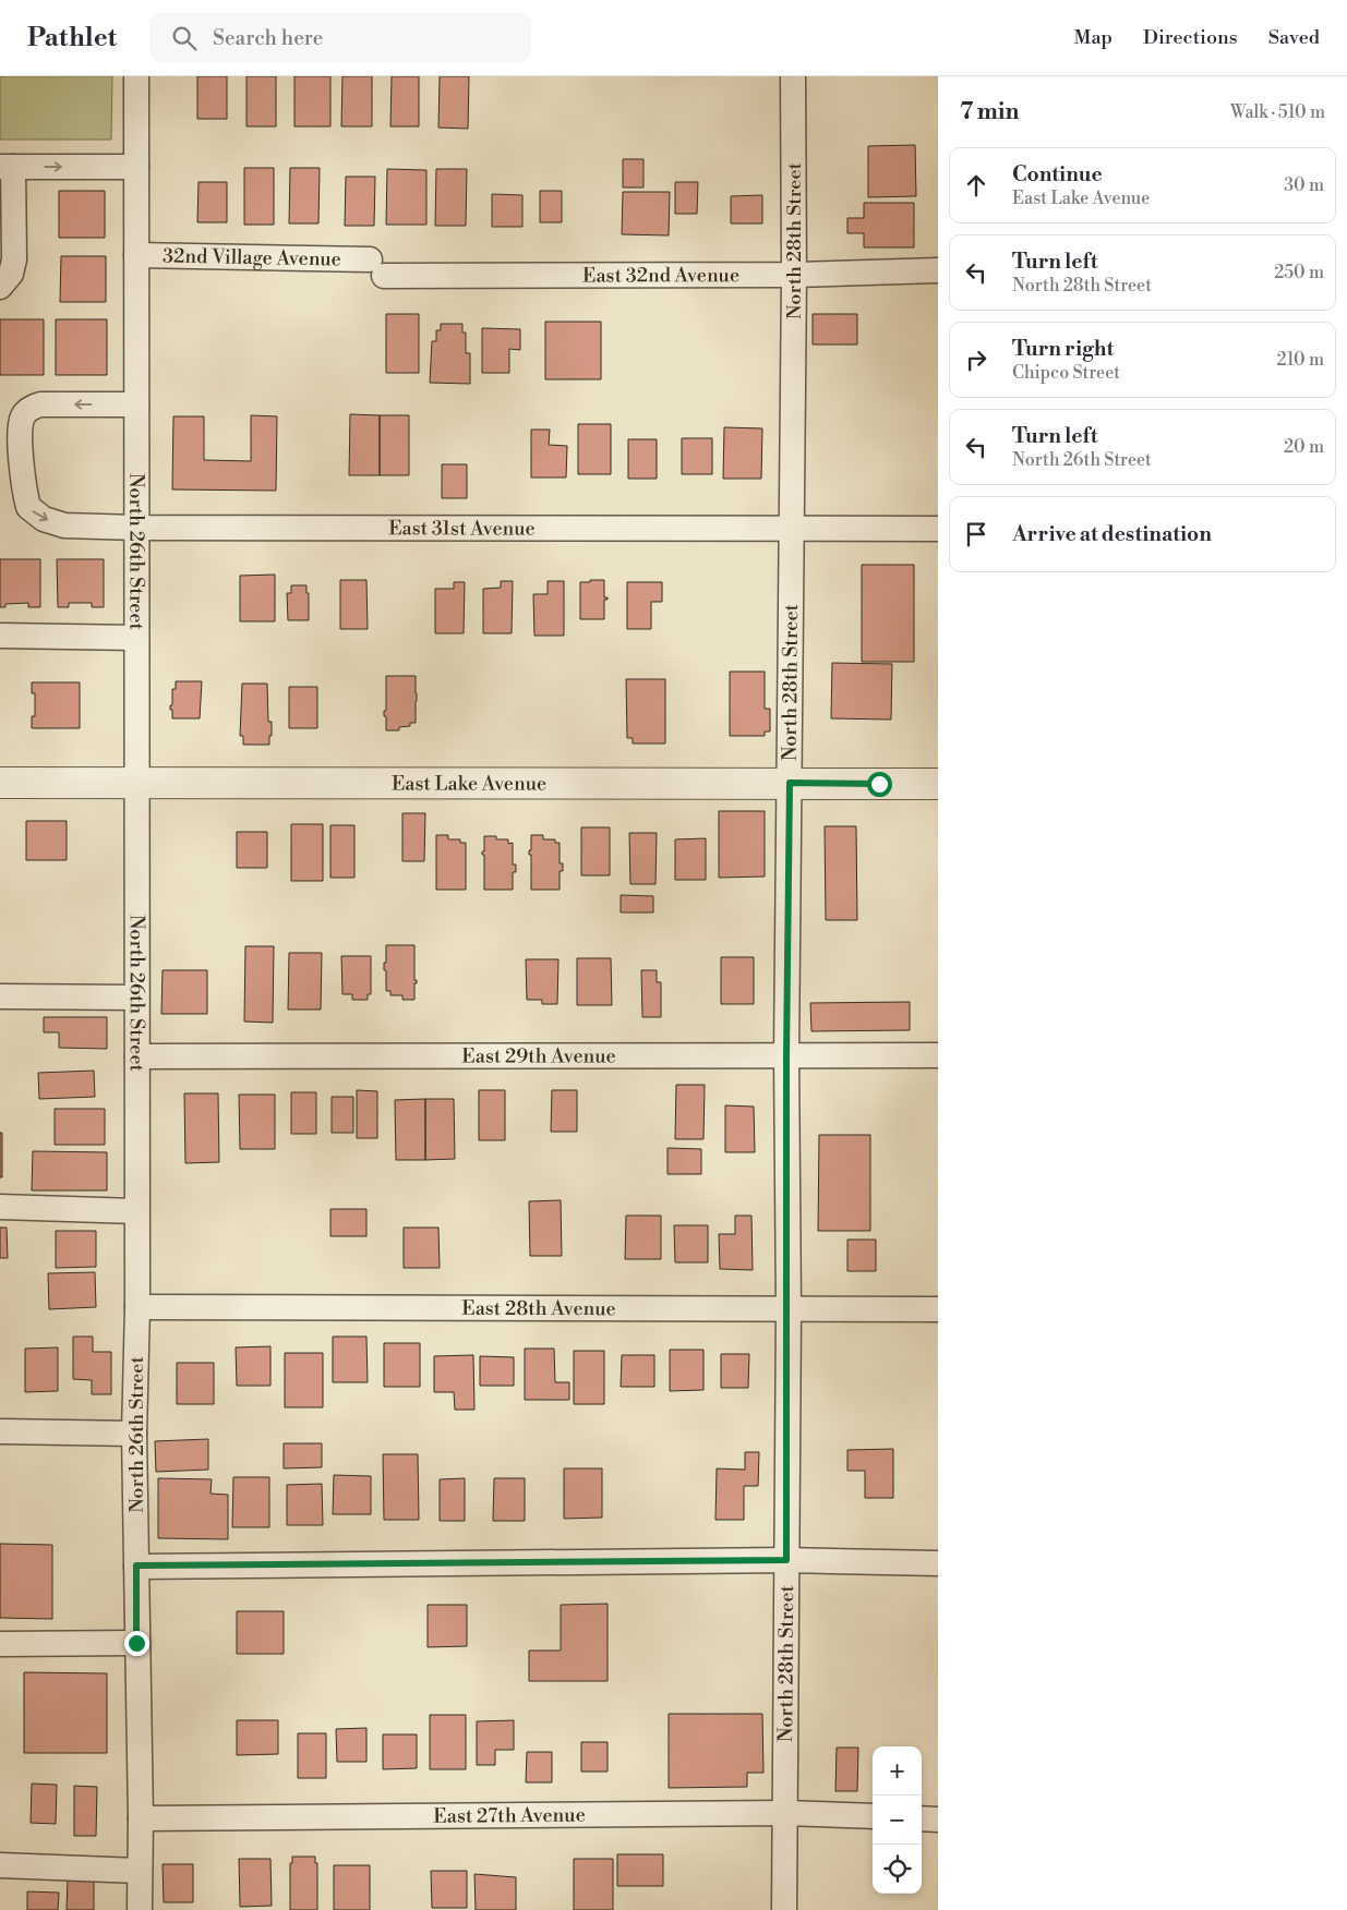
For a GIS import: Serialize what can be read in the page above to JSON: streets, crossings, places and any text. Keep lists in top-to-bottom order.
{
  "streets": {
    "street": [
      "North 28th Street",
      "32nd Village Avenue",
      "East 32nd Avenue",
      "East 31st Avenue",
      "North 26th Street",
      "East Lake Avenue",
      "East 29th Avenue",
      "East 28th Avenue",
      "East 27th Avenue"
    ]
  },
  "crossings": [
    ["North 28th Street", "East 32nd Avenue"],
    ["North 28th Street", "East 31st Avenue"],
    ["North 28th Street", "East Lake Avenue"],
    ["North 28th Street", "East 29th Avenue"],
    ["North 28th Street", "East 28th Avenue"],
    ["North 28th Street", "East 27th Avenue"],
    ["32nd Village Avenue", "East 32nd Avenue"],
    ["32nd Village Avenue", "North 26th Street"],
    ["East 31st Avenue", "North 26th Street"],
    ["North 26th Street", "East Lake Avenue"],
    ["North 26th Street", "East 29th Avenue"],
    ["North 26th Street", "East 28th Avenue"],
    ["North 26th Street", "East 27th Avenue"]
  ],
  "page": {
    "header": "Pathlet",
    "search": "Search here",
    "nav": ["Map", "Directions", "Saved"],
    "heading": ["7 min", "Walk · 510 m"],
    "list": [
      ["Continue", "East Lake Avenue", "30 m"],
      ["Turn left", "North 28th Street", "250 m"],
      ["Turn right", "Chipco Street", "210 m"],
      ["Turn left", "North 26th Street", "20 m"],
      "Arrive at destination"
    ],
    "map_buttons": ["+", "−"]
  }
}
